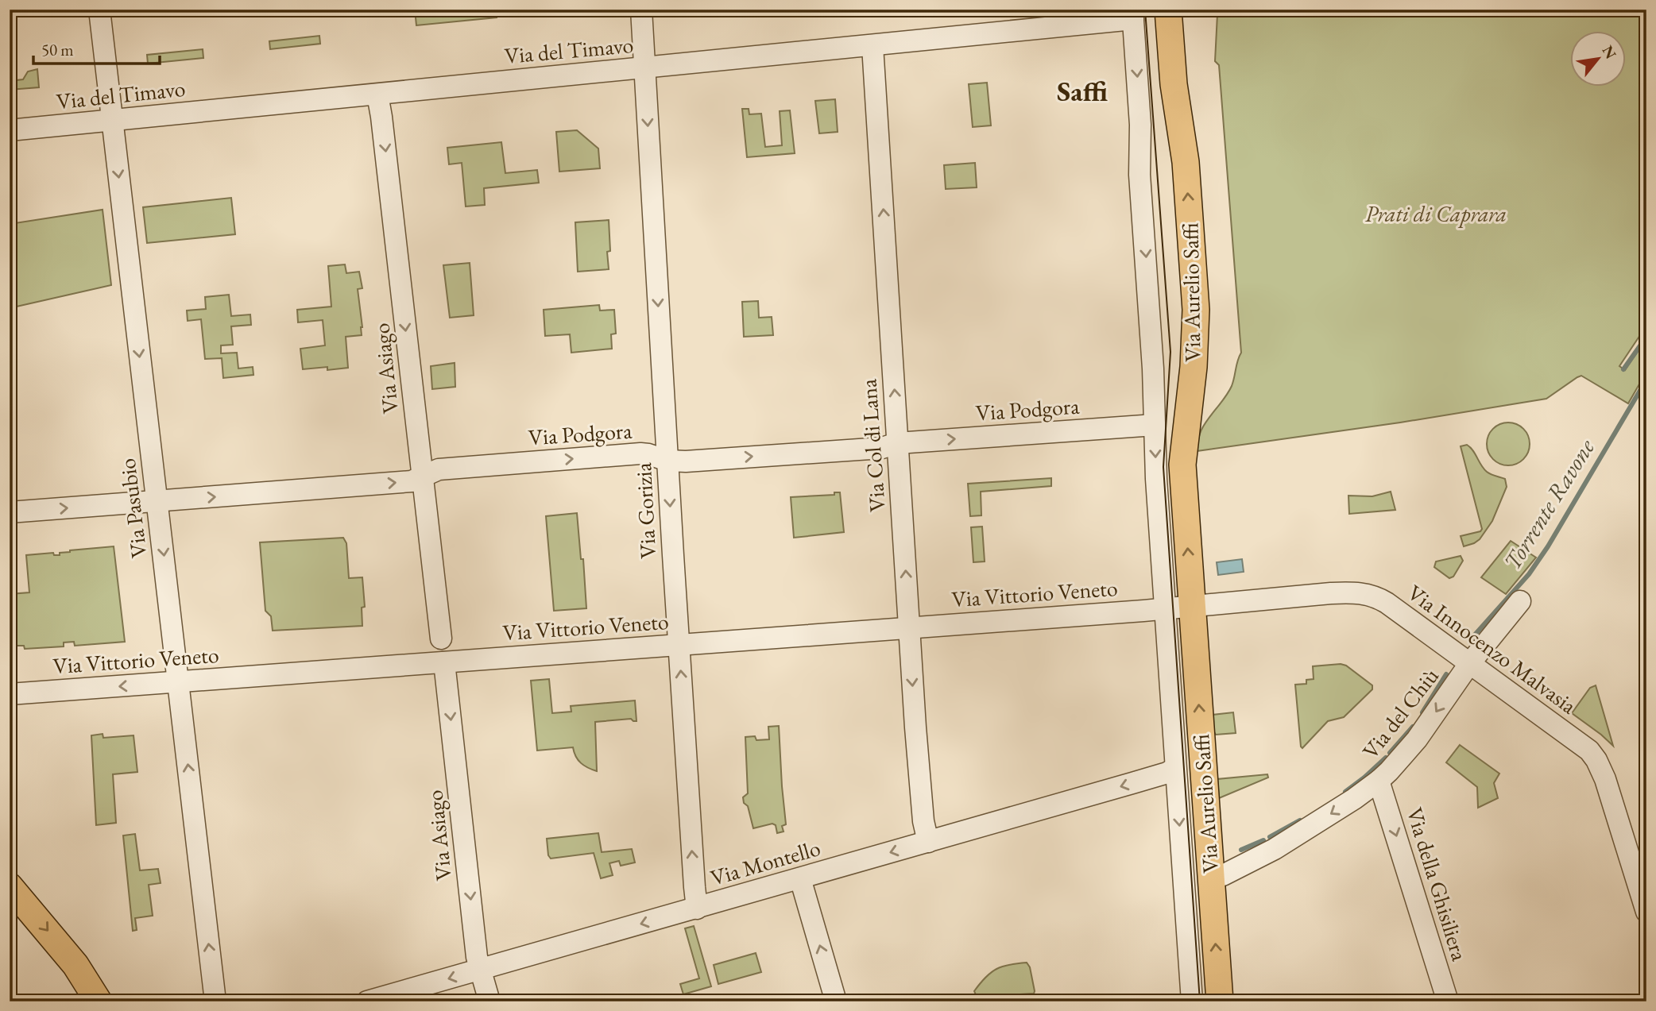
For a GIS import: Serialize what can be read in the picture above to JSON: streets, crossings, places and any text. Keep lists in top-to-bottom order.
{
  "streets": {
    "main road": ["Via Aurelio Saffi"],
    "street": [
      "Via del Timavo",
      "Via Asiago",
      "Via Podgora",
      "Via Col di Lana",
      "Via Pasubio",
      "Via Gorizia",
      "Via Vittorio Veneto",
      "Via Innocenzo Malvasia",
      "Via del Chiù",
      "Via Montello",
      "Via della Ghisiliera"
    ]
  },
  "crossings": [
    ["Via del Timavo", "Via Aurelio Saffi"],
    ["Via del Timavo", "Via Asiago"],
    ["Via del Timavo", "Via Col di Lana"],
    ["Via del Timavo", "Via Pasubio"],
    ["Via del Timavo", "Via Gorizia"],
    ["Via Aurelio Saffi", "Via Podgora"],
    ["Via Aurelio Saffi", "Via Vittorio Veneto"],
    ["Via Aurelio Saffi", "Via Innocenzo Malvasia"],
    ["Via Aurelio Saffi", "Via del Chiù"],
    ["Via Aurelio Saffi", "Via Montello"],
    ["Via Asiago", "Via Podgora"],
    ["Via Asiago", "Via Vittorio Veneto"],
    ["Via Asiago", "Via Montello"],
    ["Via Podgora", "Via Col di Lana"],
    ["Via Podgora", "Via Pasubio"],
    ["Via Podgora", "Via Gorizia"],
    ["Via Col di Lana", "Via Vittorio Veneto"],
    ["Via Col di Lana", "Via Montello"],
    ["Via Pasubio", "Via Vittorio Veneto"],
    ["Via Gorizia", "Via Vittorio Veneto"],
    ["Via Gorizia", "Via Montello"],
    ["Via Innocenzo Malvasia", "Via del Chiù"],
    ["Via del Chiù", "Via della Ghisiliera"]
  ],
  "one_way": [
    "Via Asiago",
    "Via Podgora",
    "Via del Chiù",
    "Via Montello",
    "Via della Ghisiliera"
  ],
  "districts": ["Saffi"],
  "water": ["Torrente Ravone"],
  "parks": ["Prati di Caprara"],
  "scale_bar": "50 m",
  "north": "top right"
}
